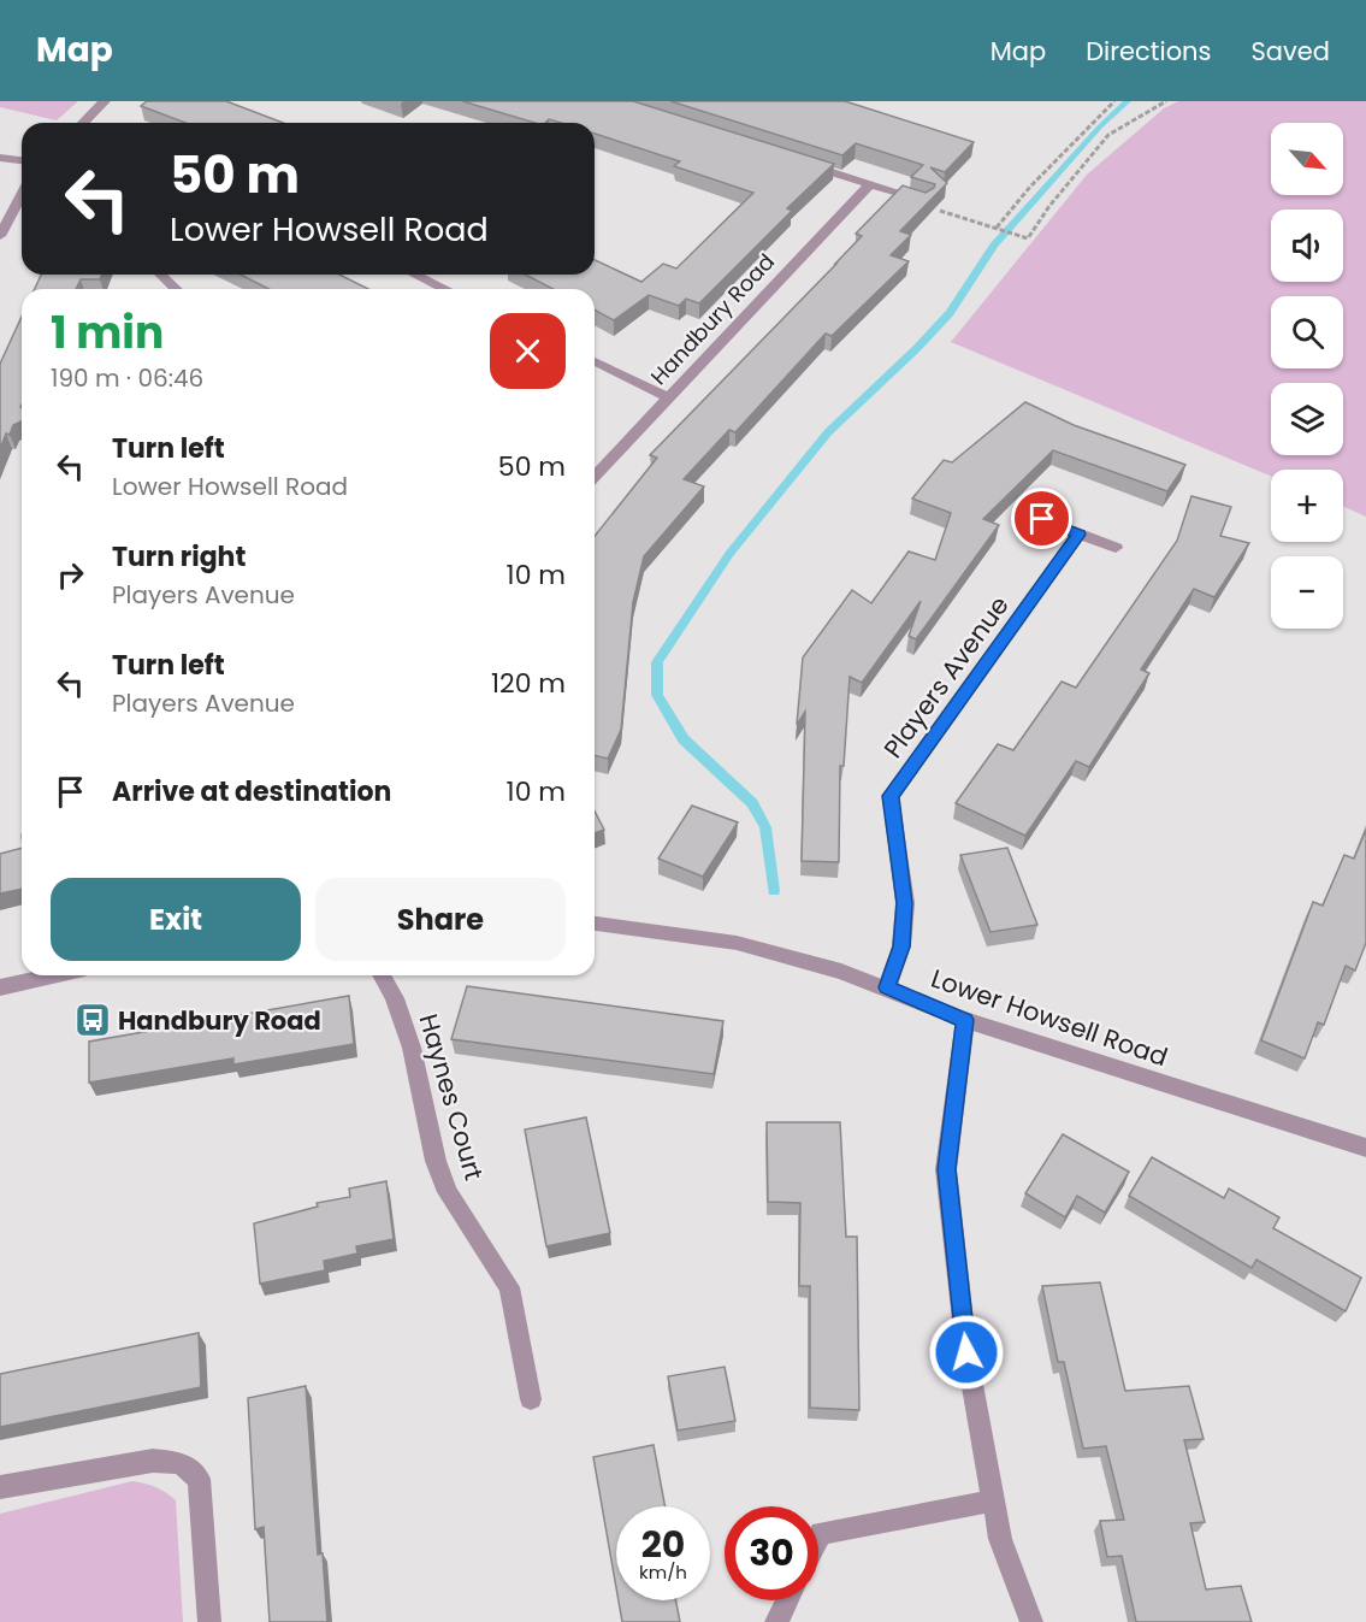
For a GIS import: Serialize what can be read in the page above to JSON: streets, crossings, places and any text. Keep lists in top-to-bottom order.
{
  "streets": {
    "street": [
      "Handbury Road",
      "Players Avenue",
      "Lower Howsell Road",
      "Haynes Court"
    ]
  },
  "crossings": [
    ["Players Avenue", "Lower Howsell Road"]
  ],
  "places": {
    "bus stop": ["Handbury Road"]
  },
  "north": "bottom right",
  "page": {
    "header": "Map",
    "nav": ["Map", "Directions", "Saved"],
    "map_buttons": ["+", "−"],
    "turn": ["50 m", "Lower Howsell Road"],
    "heading": ["1 min", "190 m · 06:46"],
    "list": [
      {
        "name": "Turn left",
        "note": "Lower Howsell Road",
        "value": "50 m"
      },
      {
        "name": "Turn right",
        "note": "Players Avenue",
        "value": "10 m"
      },
      {
        "name": "Turn left",
        "note": "Players Avenue",
        "value": "120 m"
      },
      {
        "name": "Arrive at destination",
        "value": "10 m"
      }
    ],
    "buttons": ["Exit", "Share"],
    "speed": "20 km/h",
    "limit": "30"
  }
}
